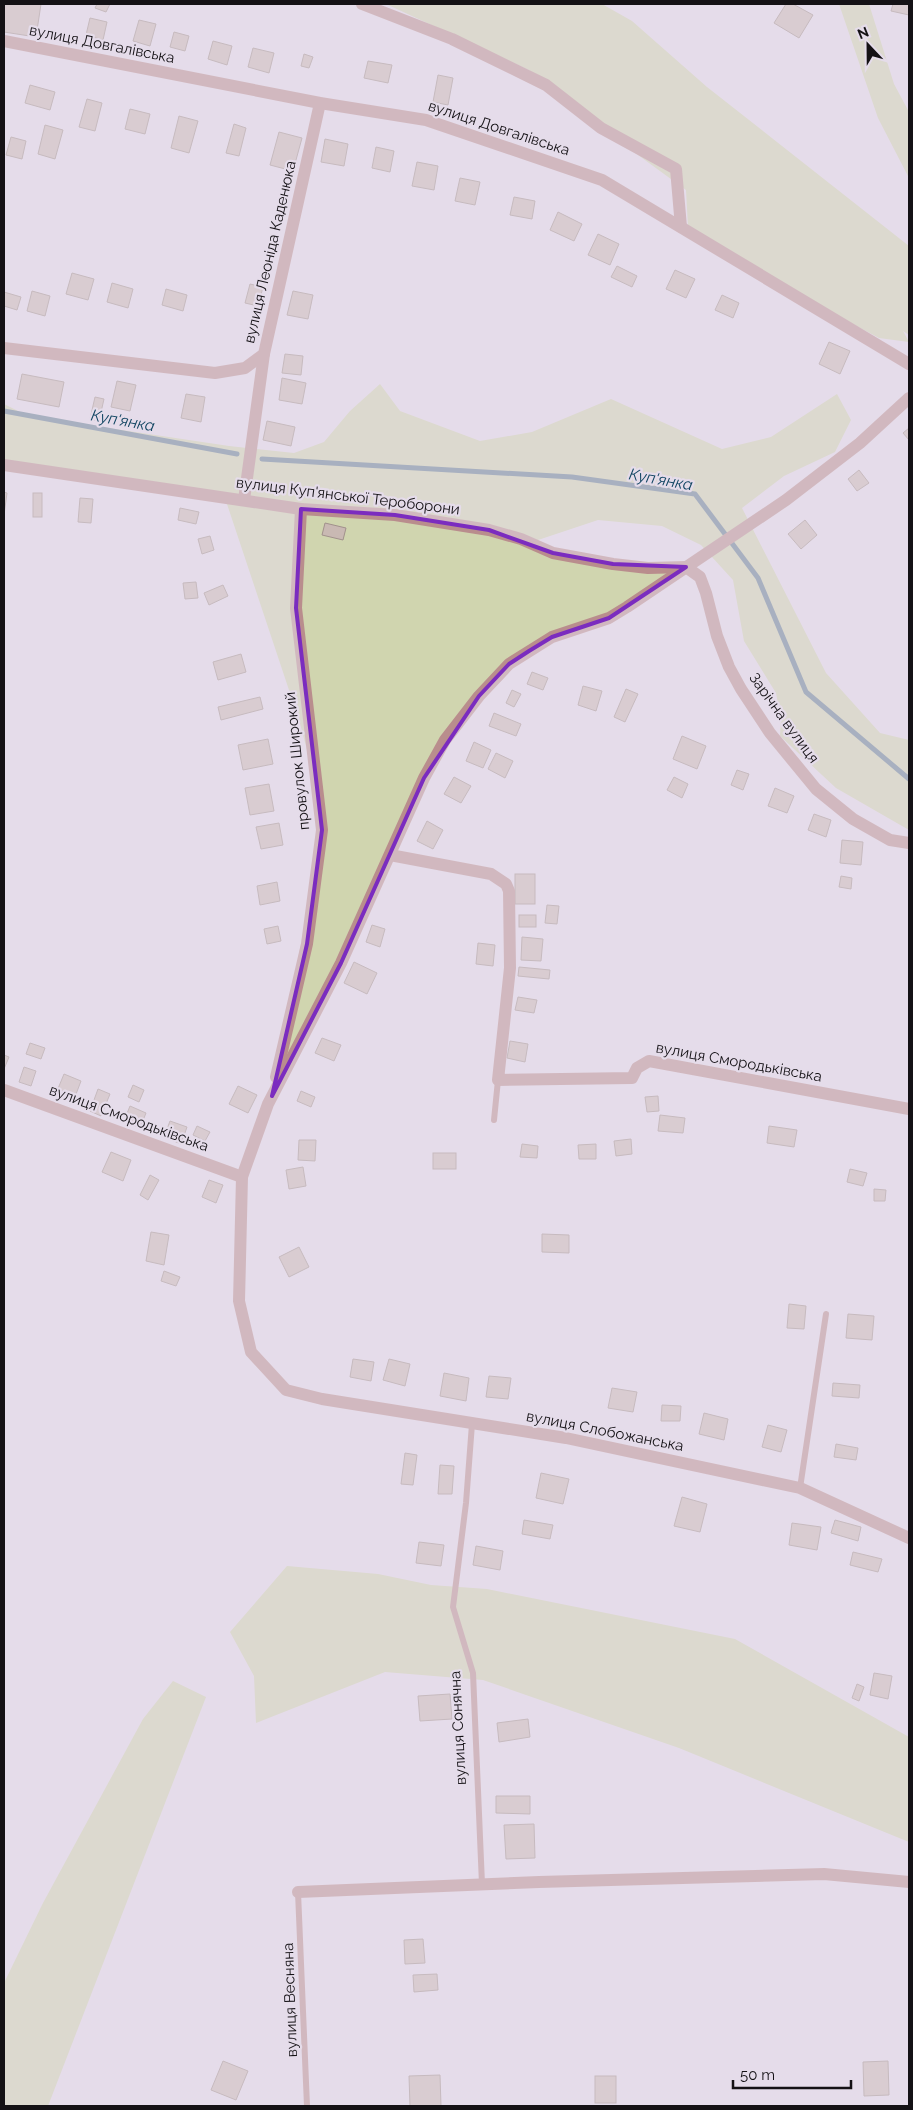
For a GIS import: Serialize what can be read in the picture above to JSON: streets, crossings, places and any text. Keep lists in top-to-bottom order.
{
  "streets": {
    "street": [
      "вулиця Довгалівська",
      "вулиця Леоніда Каденюка",
      "вулиця Куп'янської Тероборони",
      "Зарічна вулиця",
      "провулок Широкий",
      "вулиця Смородьківська",
      "вулиця Слобожанська"
    ],
    "lane": ["вулиця Сонячна", "вулиця Весняна"]
  },
  "crossings": [
    ["вулиця Довгалівська", "вулиця Леоніда Каденюка"],
    ["вулиця Куп'янської Тероборони", "Зарічна вулиця"],
    ["вулиця Куп'янської Тероборони", "провулок Широкий"],
    ["вулиця Смородьківська", "вулиця Слобожанська"],
    ["вулиця Слобожанська", "вулиця Сонячна"]
  ],
  "water": ["Куп'янка"],
  "scale_bar": "50 m",
  "north": "top"
}
